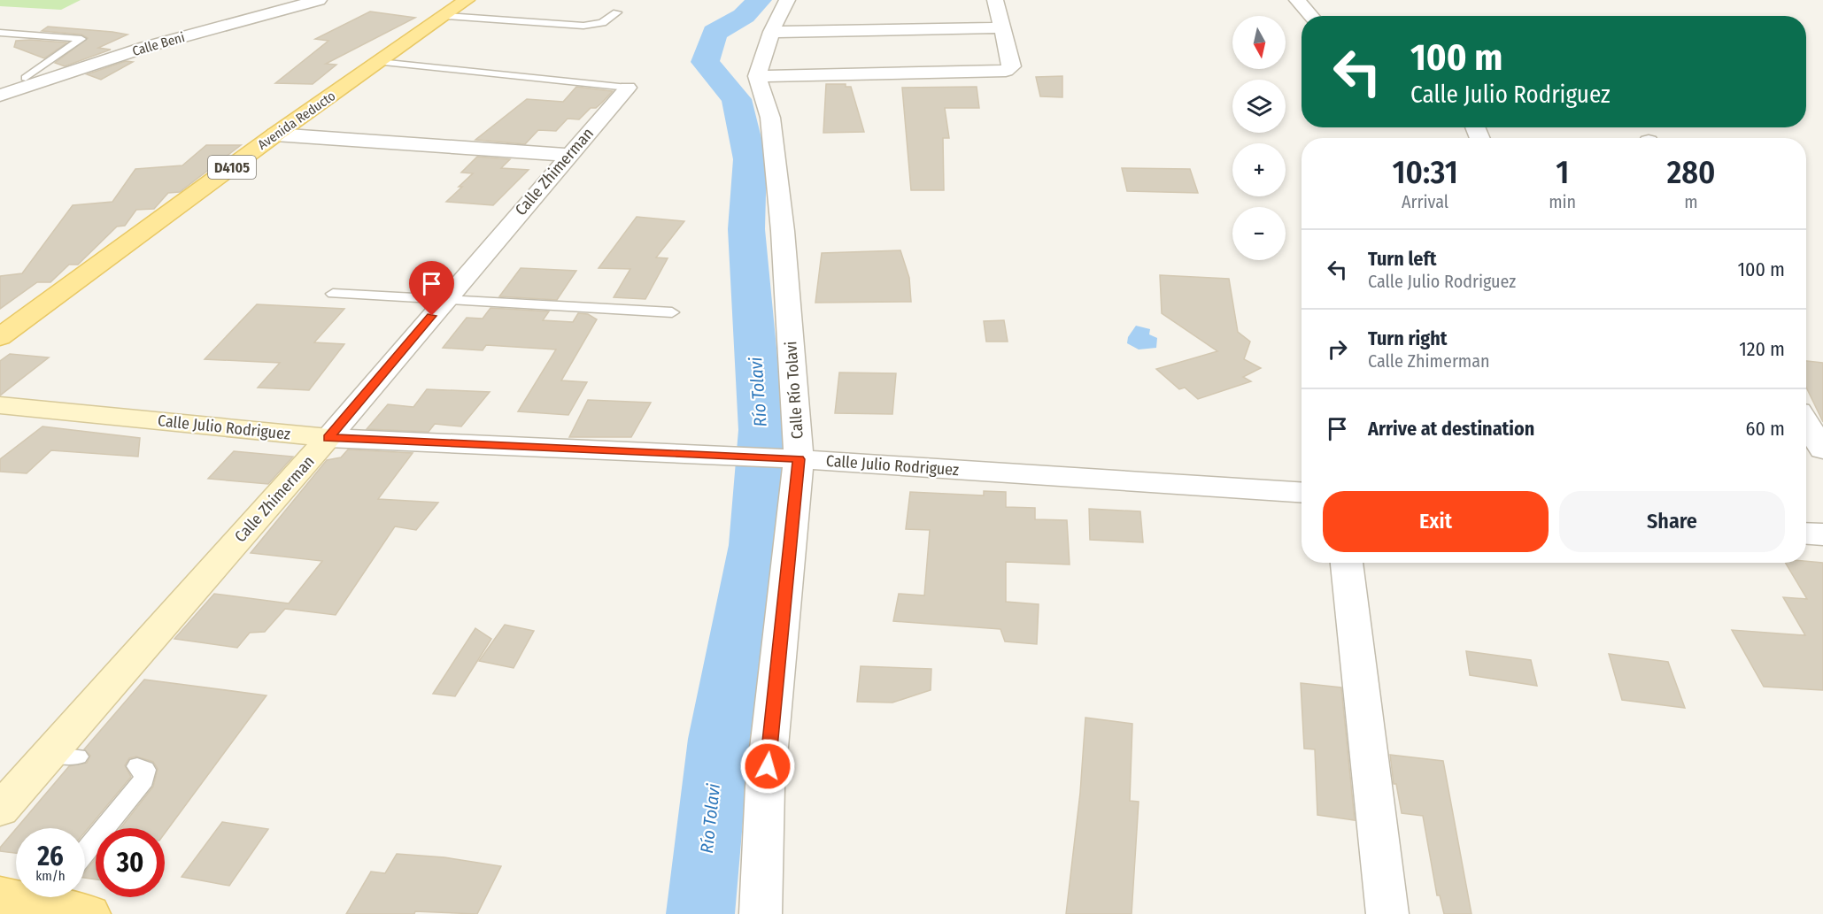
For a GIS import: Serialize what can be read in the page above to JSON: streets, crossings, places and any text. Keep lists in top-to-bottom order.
{
  "streets": {
    "main road": [
      "Avenida Reducto",
      "D4105",
      "Calle Zhimerman",
      "Calle Julio Rodriguez"
    ],
    "street": ["Calle Beni", "Calle Río Tolavi"]
  },
  "crossings": [
    ["Calle Zhimerman", "Calle Julio Rodriguez"],
    ["Calle Río Tolavi", "Calle Julio Rodriguez"]
  ],
  "water": ["Río Tolavi"],
  "north": "bottom",
  "page": {
    "map_buttons": ["+", "−"],
    "turn": ["100 m", "Calle Julio Rodriguez"],
    "eta": [
      "10:31",
      "Arrival",
      "1",
      "min",
      "280",
      "m"
    ],
    "list": [
      {
        "name": "Turn left",
        "note": "Calle Julio Rodriguez",
        "value": "100 m"
      },
      {
        "name": "Turn right",
        "note": "Calle Zhimerman",
        "value": "120 m"
      },
      {
        "name": "Arrive at destination",
        "value": "60 m"
      }
    ],
    "buttons": ["Exit", "Share"],
    "speed": "26 km/h",
    "limit": "30"
  }
}
